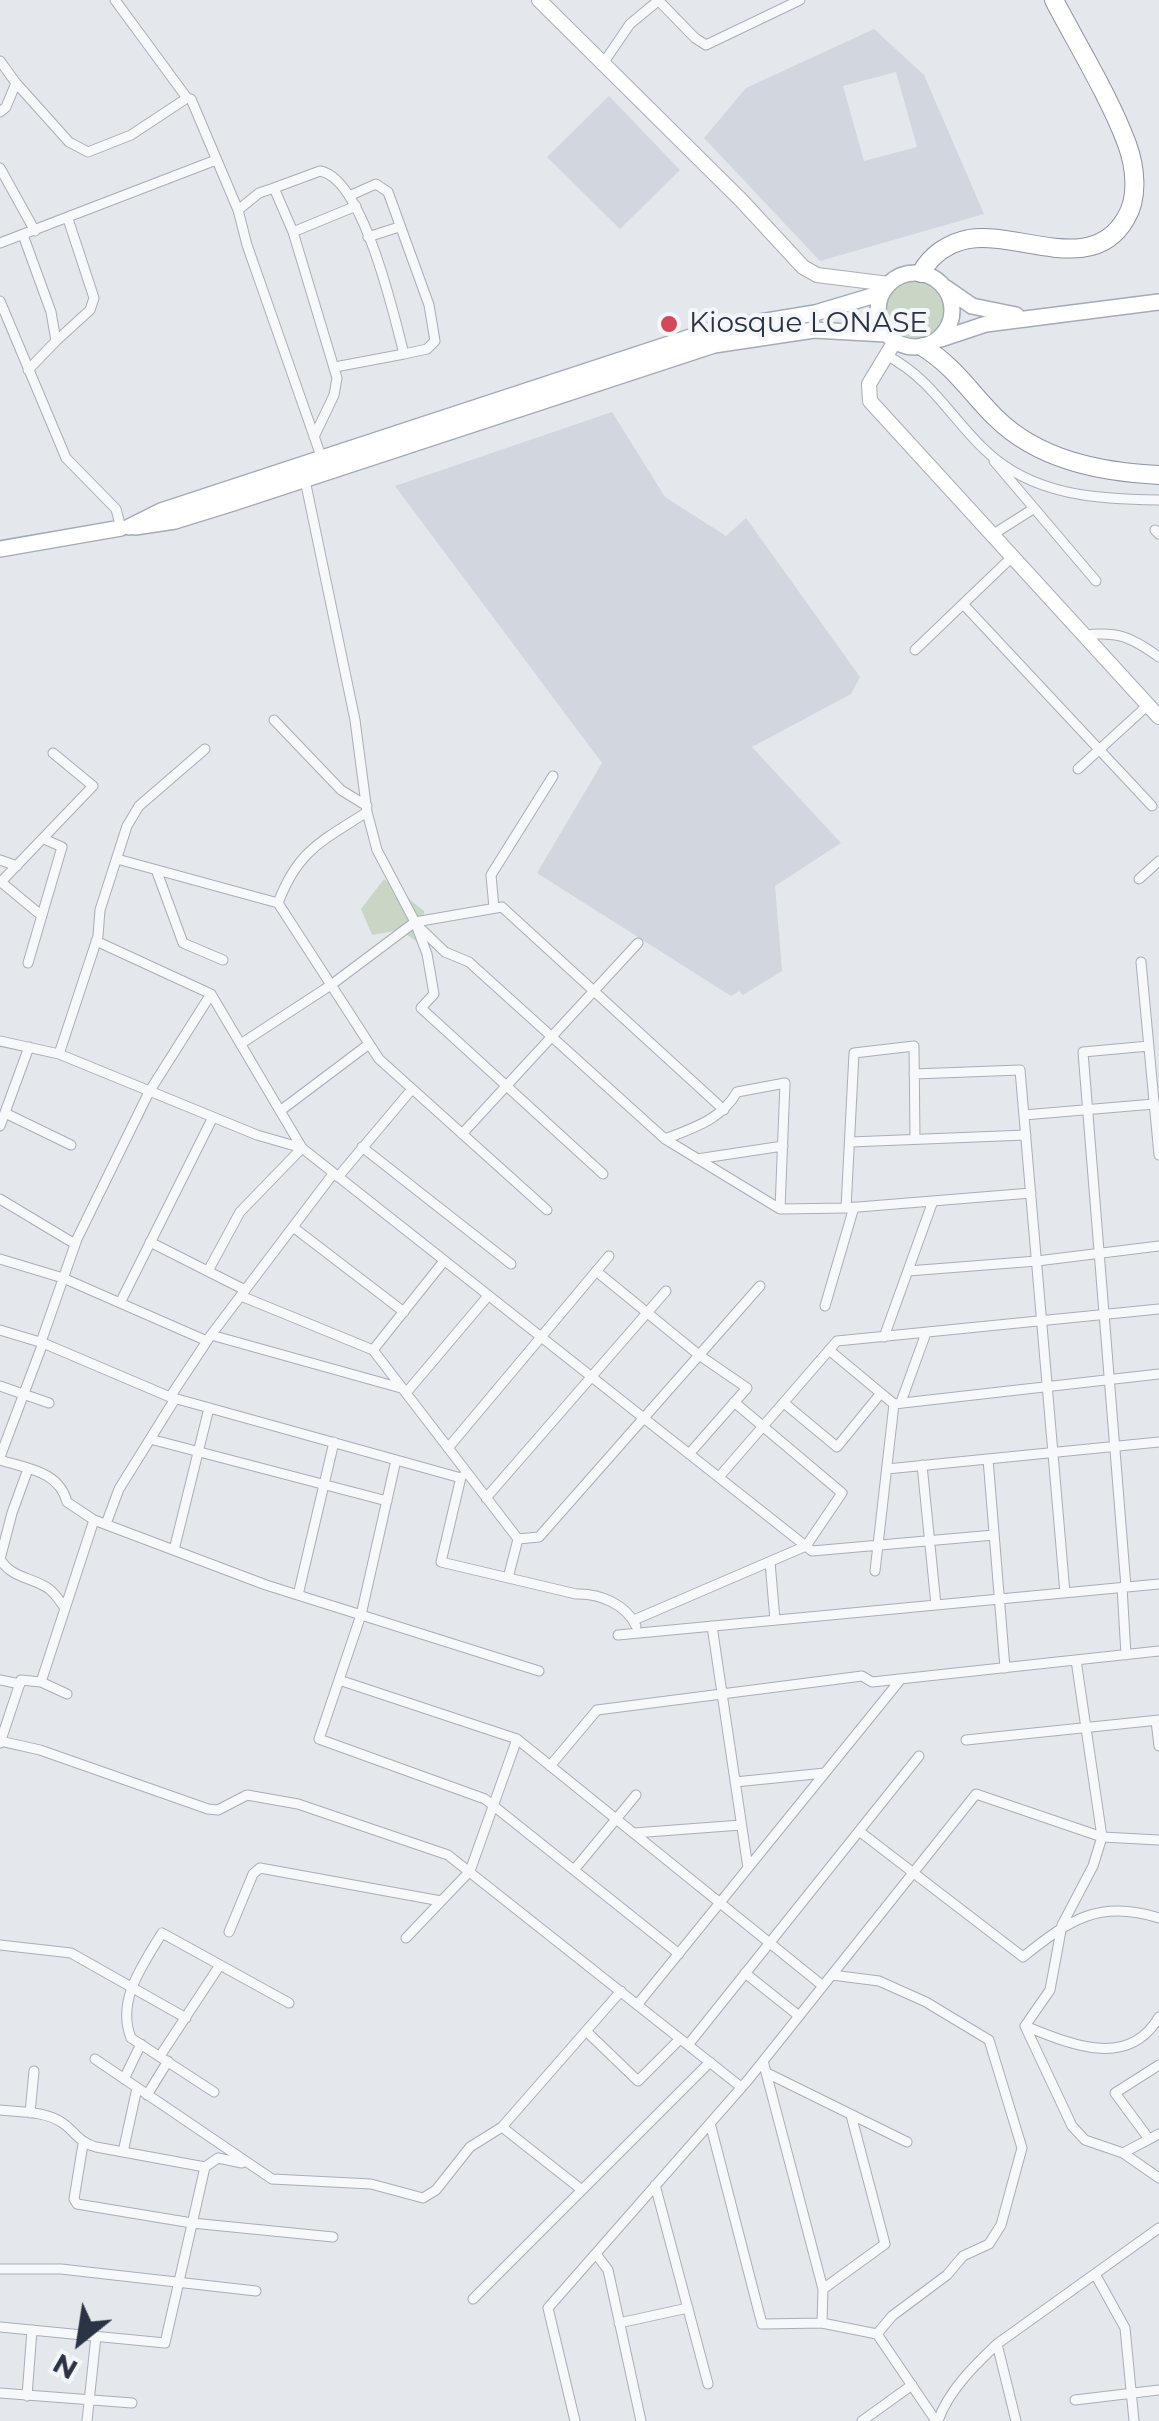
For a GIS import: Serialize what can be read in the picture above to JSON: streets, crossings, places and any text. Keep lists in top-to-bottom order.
{
  "places": ["Kiosque LONASE"],
  "north": "bottom left"
}
